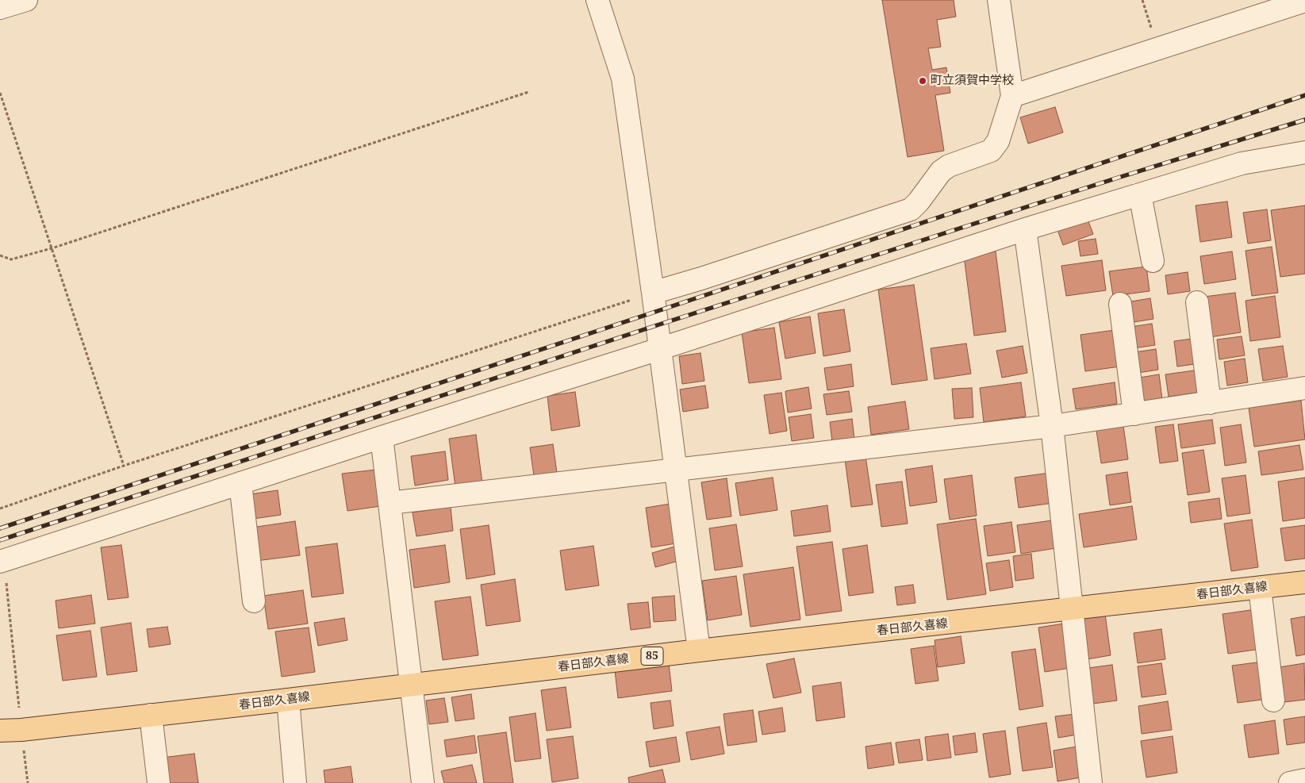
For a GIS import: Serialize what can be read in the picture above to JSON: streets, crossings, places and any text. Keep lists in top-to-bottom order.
{
  "streets": {
    "main road": ["春日部久喜線", "85"]
  },
  "places": ["町立須賀中学校"]
}
